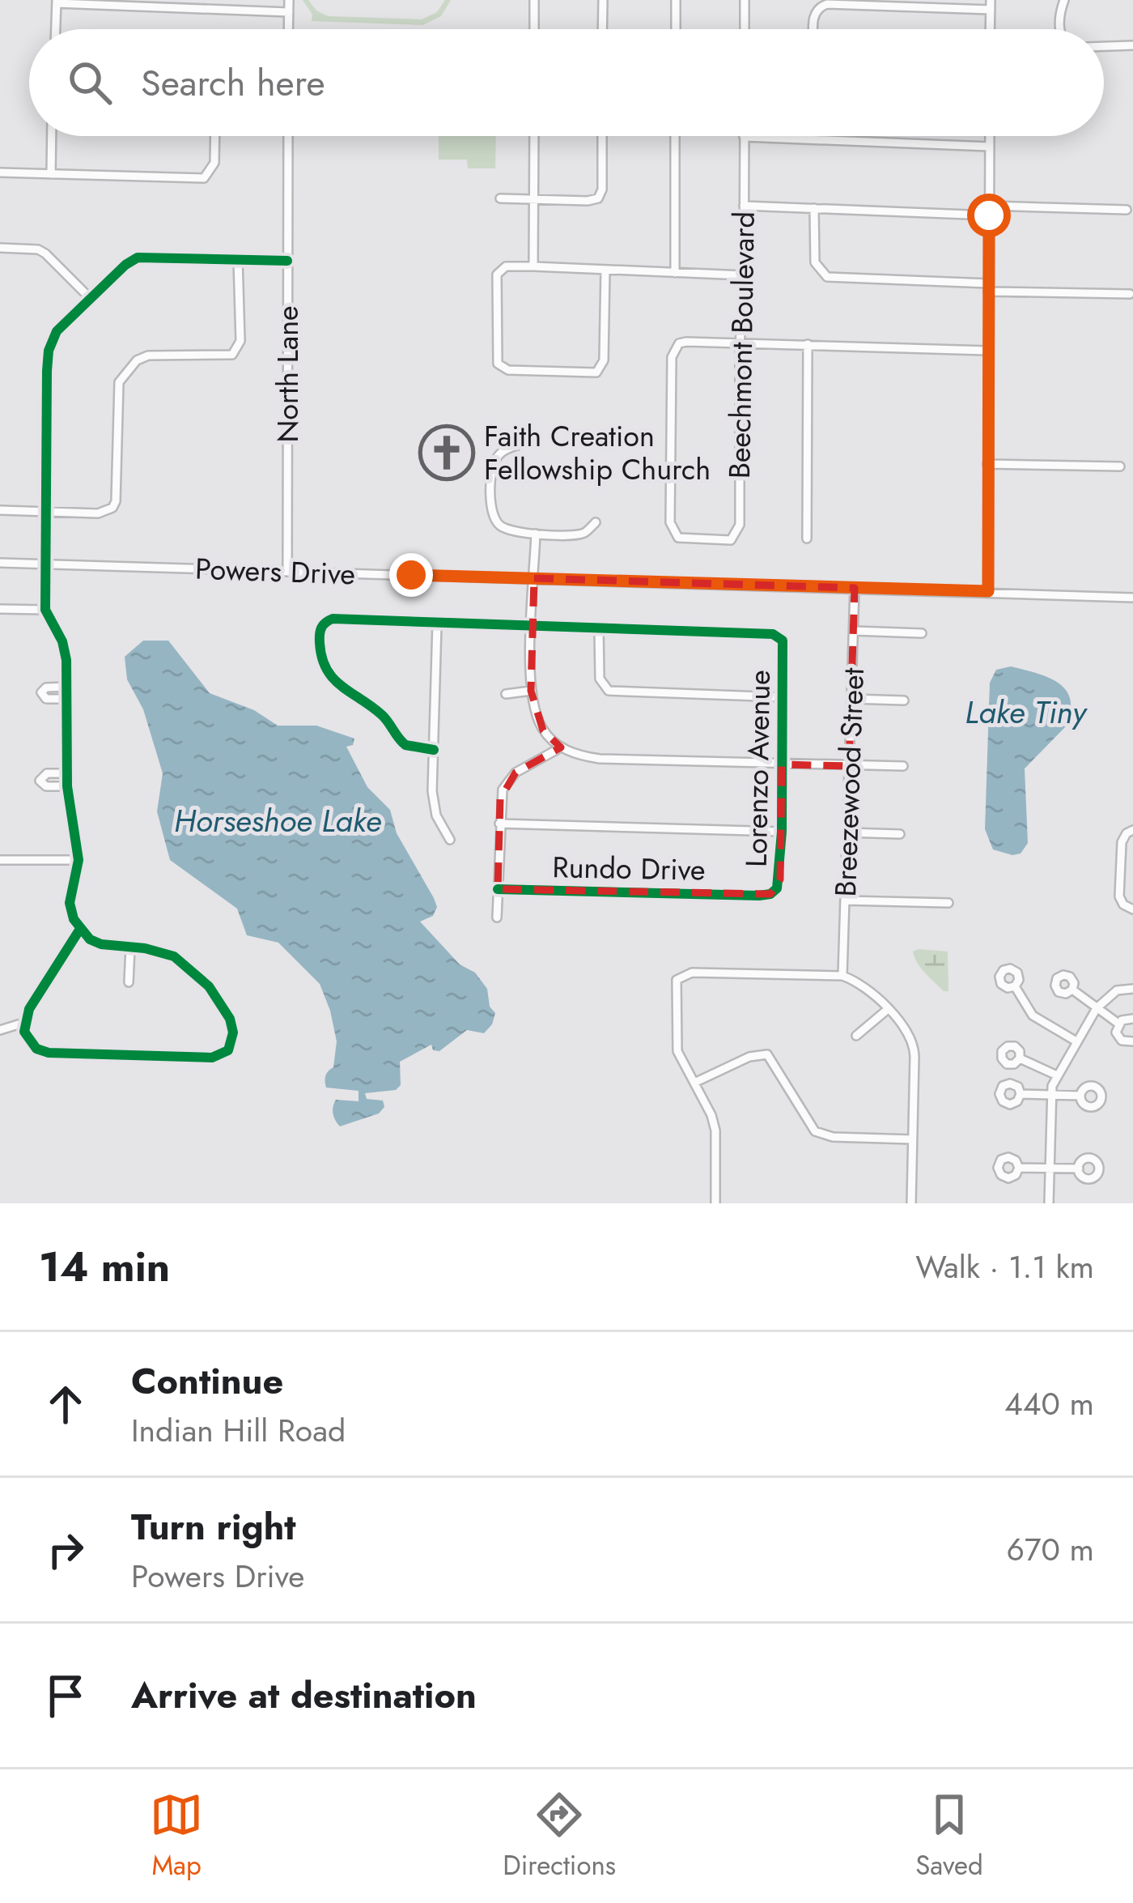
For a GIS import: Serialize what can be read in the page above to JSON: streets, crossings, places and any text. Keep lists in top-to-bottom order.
{
  "streets": {
    "street": [
      "Beechmont Boulevard",
      "North Lane",
      "Powers Drive",
      "Lorenzo Avenue",
      "Breezewood Street",
      "Rundo Drive"
    ]
  },
  "crossings": [
    ["North Lane", "Powers Drive"],
    ["Powers Drive", "Breezewood Street"],
    ["Lorenzo Avenue", "Rundo Drive"]
  ],
  "water": ["Lake Tiny", "Horseshoe Lake"],
  "places": {
    "church": ["Faith Creation Fellowship Church"]
  },
  "page": {
    "search": "Search here",
    "heading": ["14 min", "Walk · 1.1 km"],
    "list": [
      ["Continue", "Indian Hill Road", "440 m"],
      ["Turn right", "Powers Drive", "670 m"],
      "Arrive at destination"
    ],
    "nav": ["Map", "Directions", "Saved"]
  }
}
